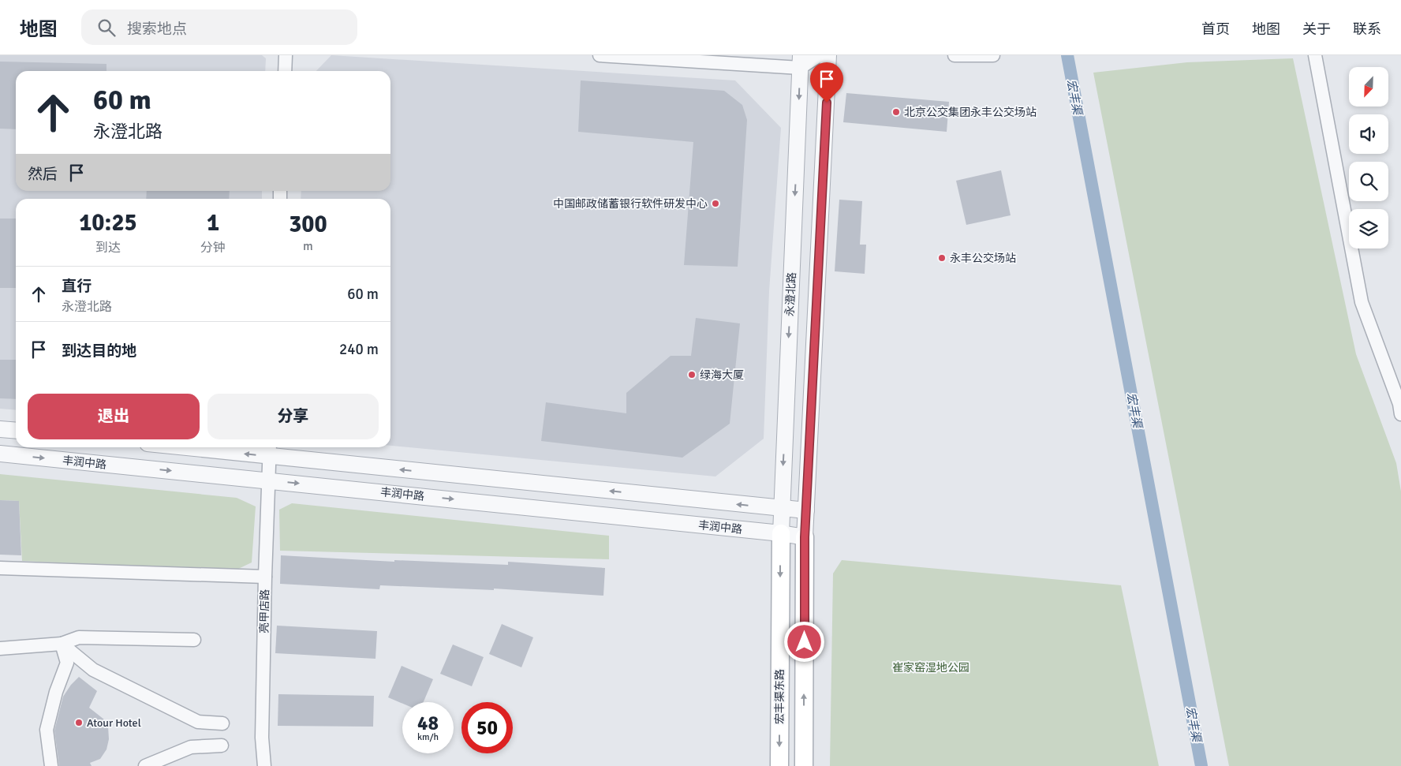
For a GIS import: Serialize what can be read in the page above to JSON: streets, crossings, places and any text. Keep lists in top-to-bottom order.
{
  "streets": {
    "main road": ["宏丰渠东路"],
    "street": ["永澄北路", "丰润中路", "亮甲店路"]
  },
  "crossings": [
    ["永澄北路", "丰润中路"],
    ["永澄北路", "宏丰渠东路"],
    ["丰润中路", "亮甲店路"],
    ["丰润中路", "宏丰渠东路"]
  ],
  "water": ["宏丰渠"],
  "parks": ["崔家窑湿地公园"],
  "places": [
    "北京公交集团永丰公交场站",
    "中国邮政储蓄银行软件研发中心",
    "永丰公交场站",
    "绿海大厦",
    "Atour Hotel"
  ],
  "north": "bottom left",
  "page": {
    "header": "地图",
    "search": "搜索地点",
    "nav": [
      "首页",
      "地图",
      "关于",
      "联系"
    ],
    "turn": ["60 m", "永澄北路"],
    "then": "然后",
    "eta": [
      "10:25",
      "到达",
      "1",
      "分钟",
      "300",
      "m"
    ],
    "list": [
      {
        "name": "直行",
        "note": "永澄北路",
        "value": "60 m"
      },
      {
        "name": "到达目的地",
        "value": "240 m"
      }
    ],
    "buttons": ["退出", "分享"],
    "speed": "48 km/h",
    "limit": "50"
  }
}
